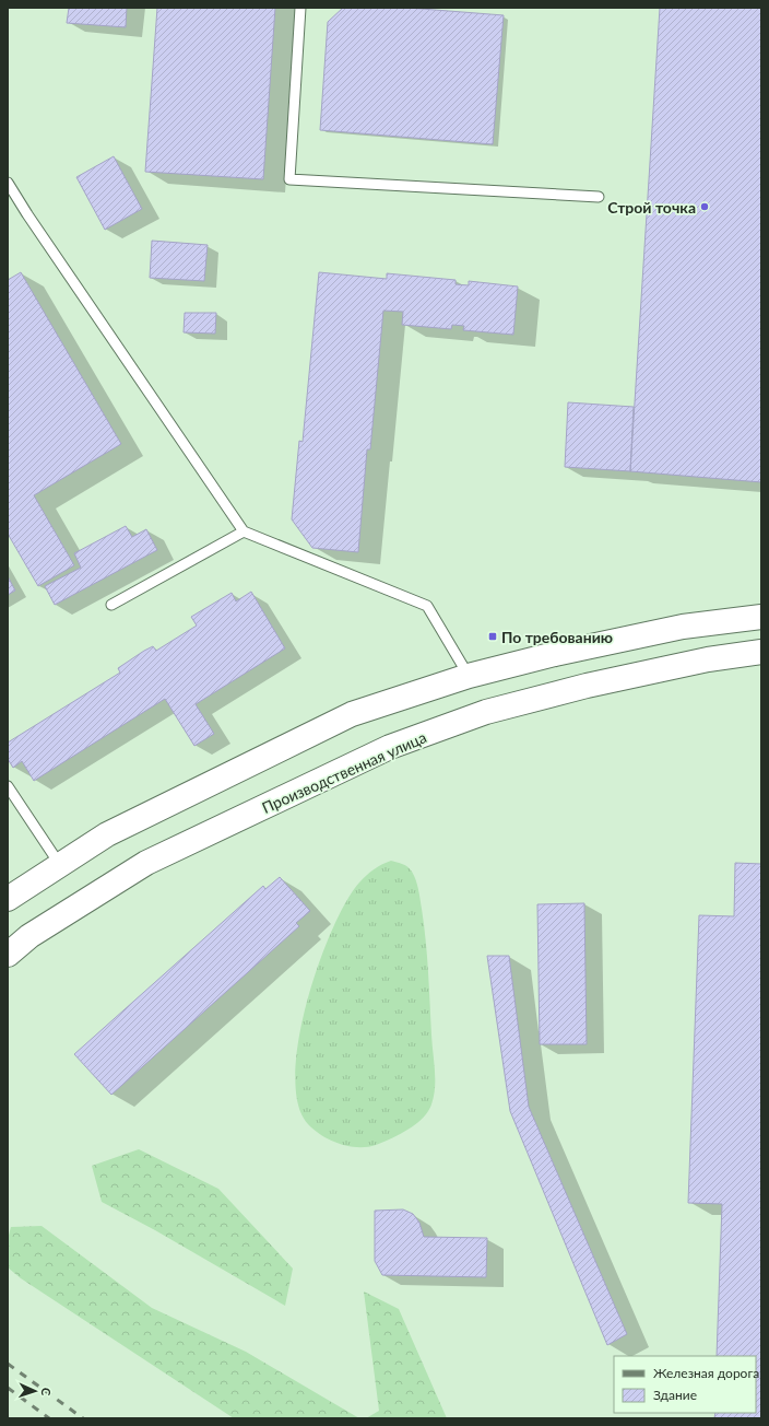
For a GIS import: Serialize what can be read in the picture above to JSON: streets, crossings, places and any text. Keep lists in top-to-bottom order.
{
  "streets": {
    "highway": ["Производственная улица"]
  },
  "places": {
    "other": ["Строй точка"],
    "transit": ["По требованию"]
  },
  "legend": ["Железная дорога", "Здание"],
  "north": "right"
}
